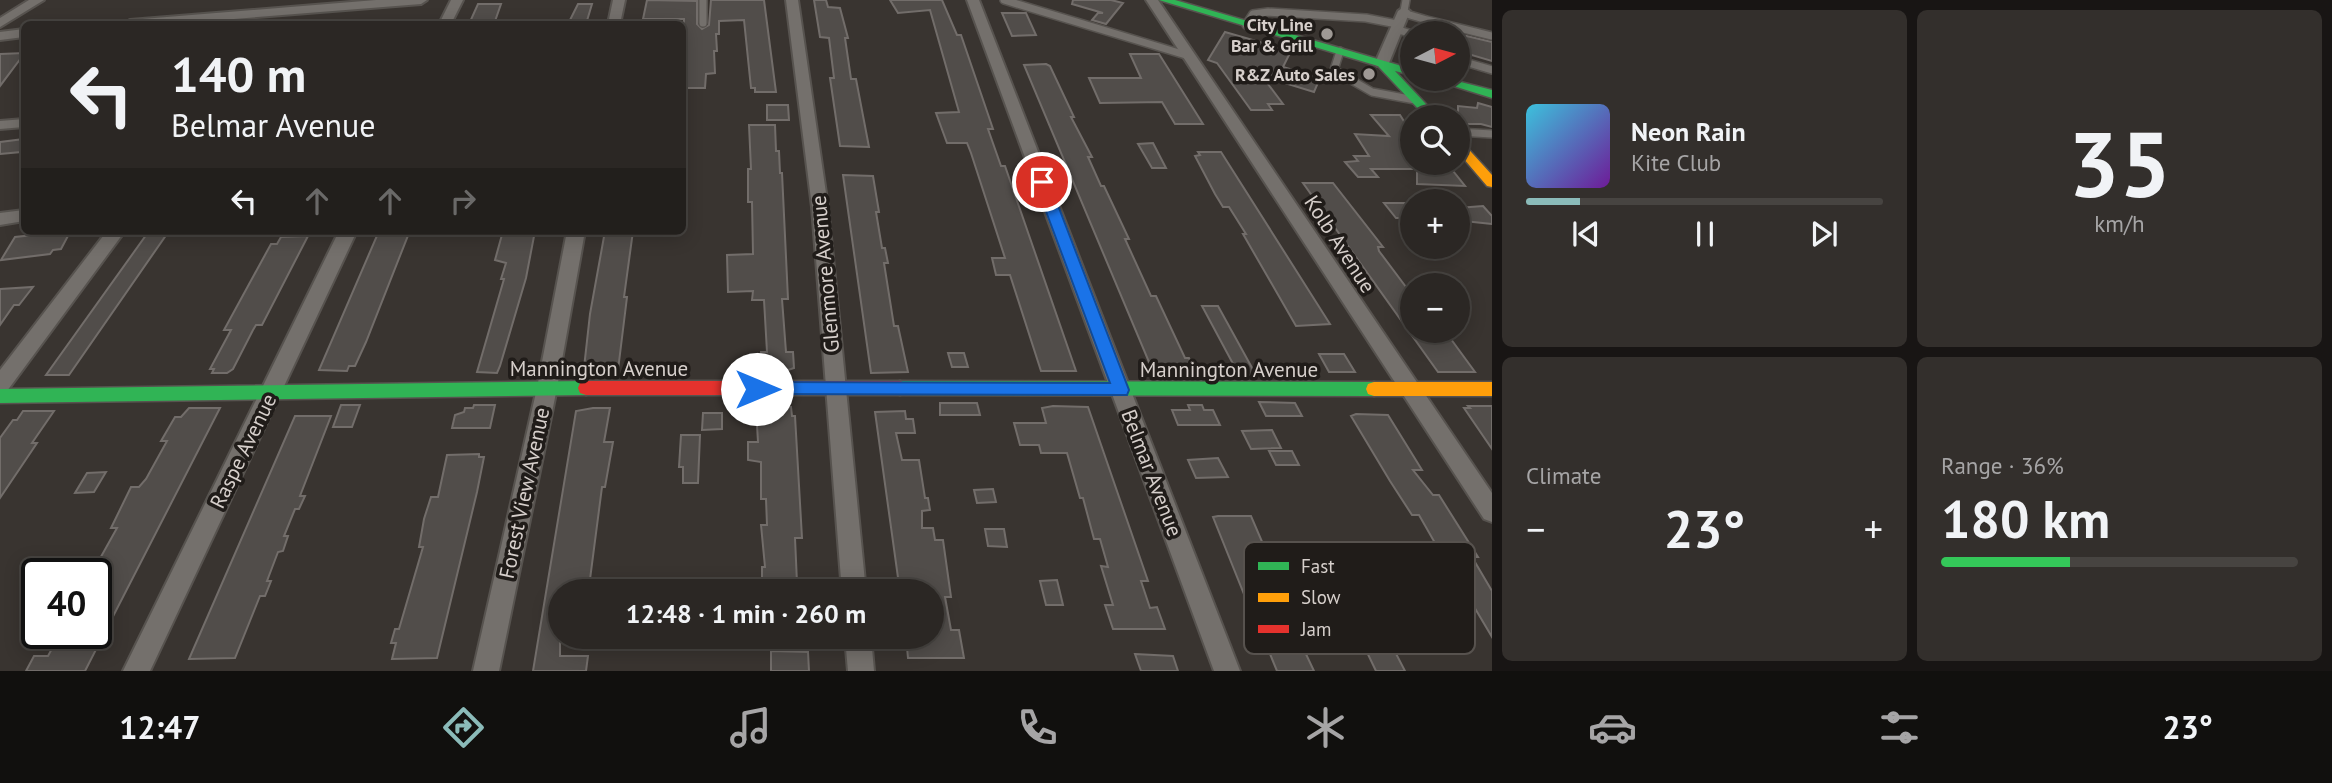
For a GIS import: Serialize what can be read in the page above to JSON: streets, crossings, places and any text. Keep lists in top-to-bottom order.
{
  "streets": {
    "street": [
      "Kolb Avenue",
      "Glenmore Avenue",
      "Mannington Avenue",
      "Raspe Avenue",
      "Belmar Avenue",
      "Forest View Avenue"
    ]
  },
  "crossings": [
    ["Kolb Avenue", "Mannington Avenue"],
    ["Glenmore Avenue", "Mannington Avenue"],
    ["Mannington Avenue", "Raspe Avenue"],
    ["Mannington Avenue", "Belmar Avenue"],
    ["Mannington Avenue", "Forest View Avenue"]
  ],
  "places": ["City Line Bar & Grill", "R&Z Auto Sales"],
  "legend": ["Fast", "Slow", "Jam"],
  "north": "right",
  "page": {
    "tile": [
      ["35", "km/h"],
      "Climate",
      ["Range · 36%", "180 km"]
    ],
    "map_buttons": ["+", "−"],
    "turn": ["140 m", "Belmar Avenue"],
    "song": ["Neon Rain", "Kite Club"],
    "heat": ["−", "23°", "+"],
    "limit": "40",
    "trip": "12:48 · 1 min · 260 m",
    "tabs": ["12:47", "23°"]
  }
}
